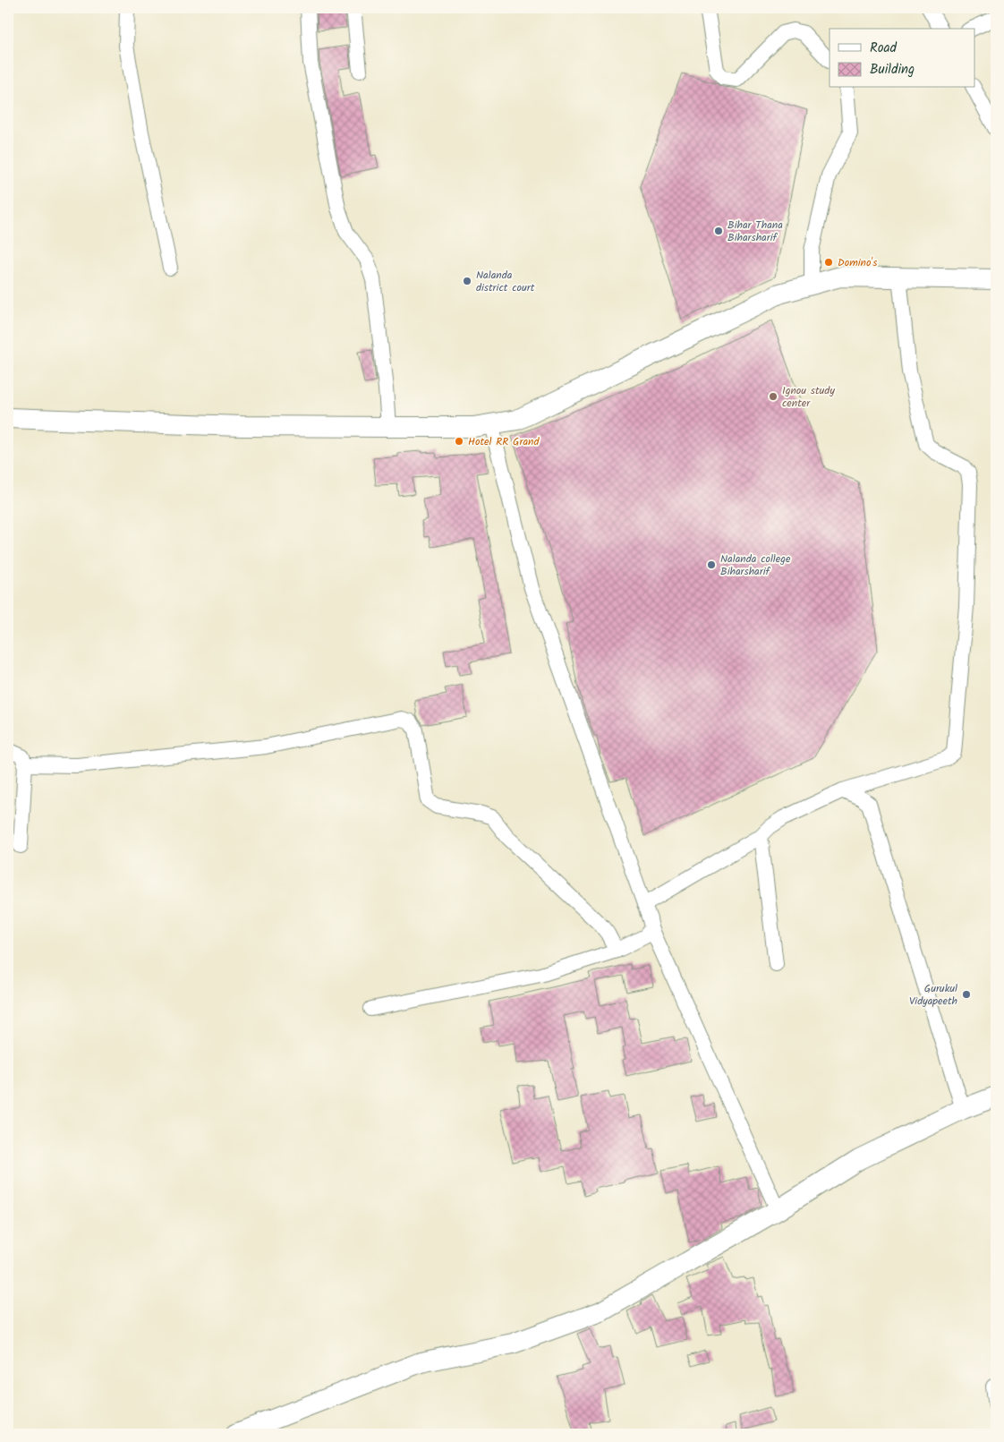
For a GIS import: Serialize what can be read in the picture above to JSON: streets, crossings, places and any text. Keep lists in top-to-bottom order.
{
  "places": [
    "Bihar Thana Biharsharif",
    "Domino's",
    "Nalanda district court",
    "Ignou study center",
    "Hotel RR Grand",
    "Nalanda college Biharsharif",
    "Gurukul Vidyapeeth"
  ],
  "legend": ["Road", "Building"]
}
